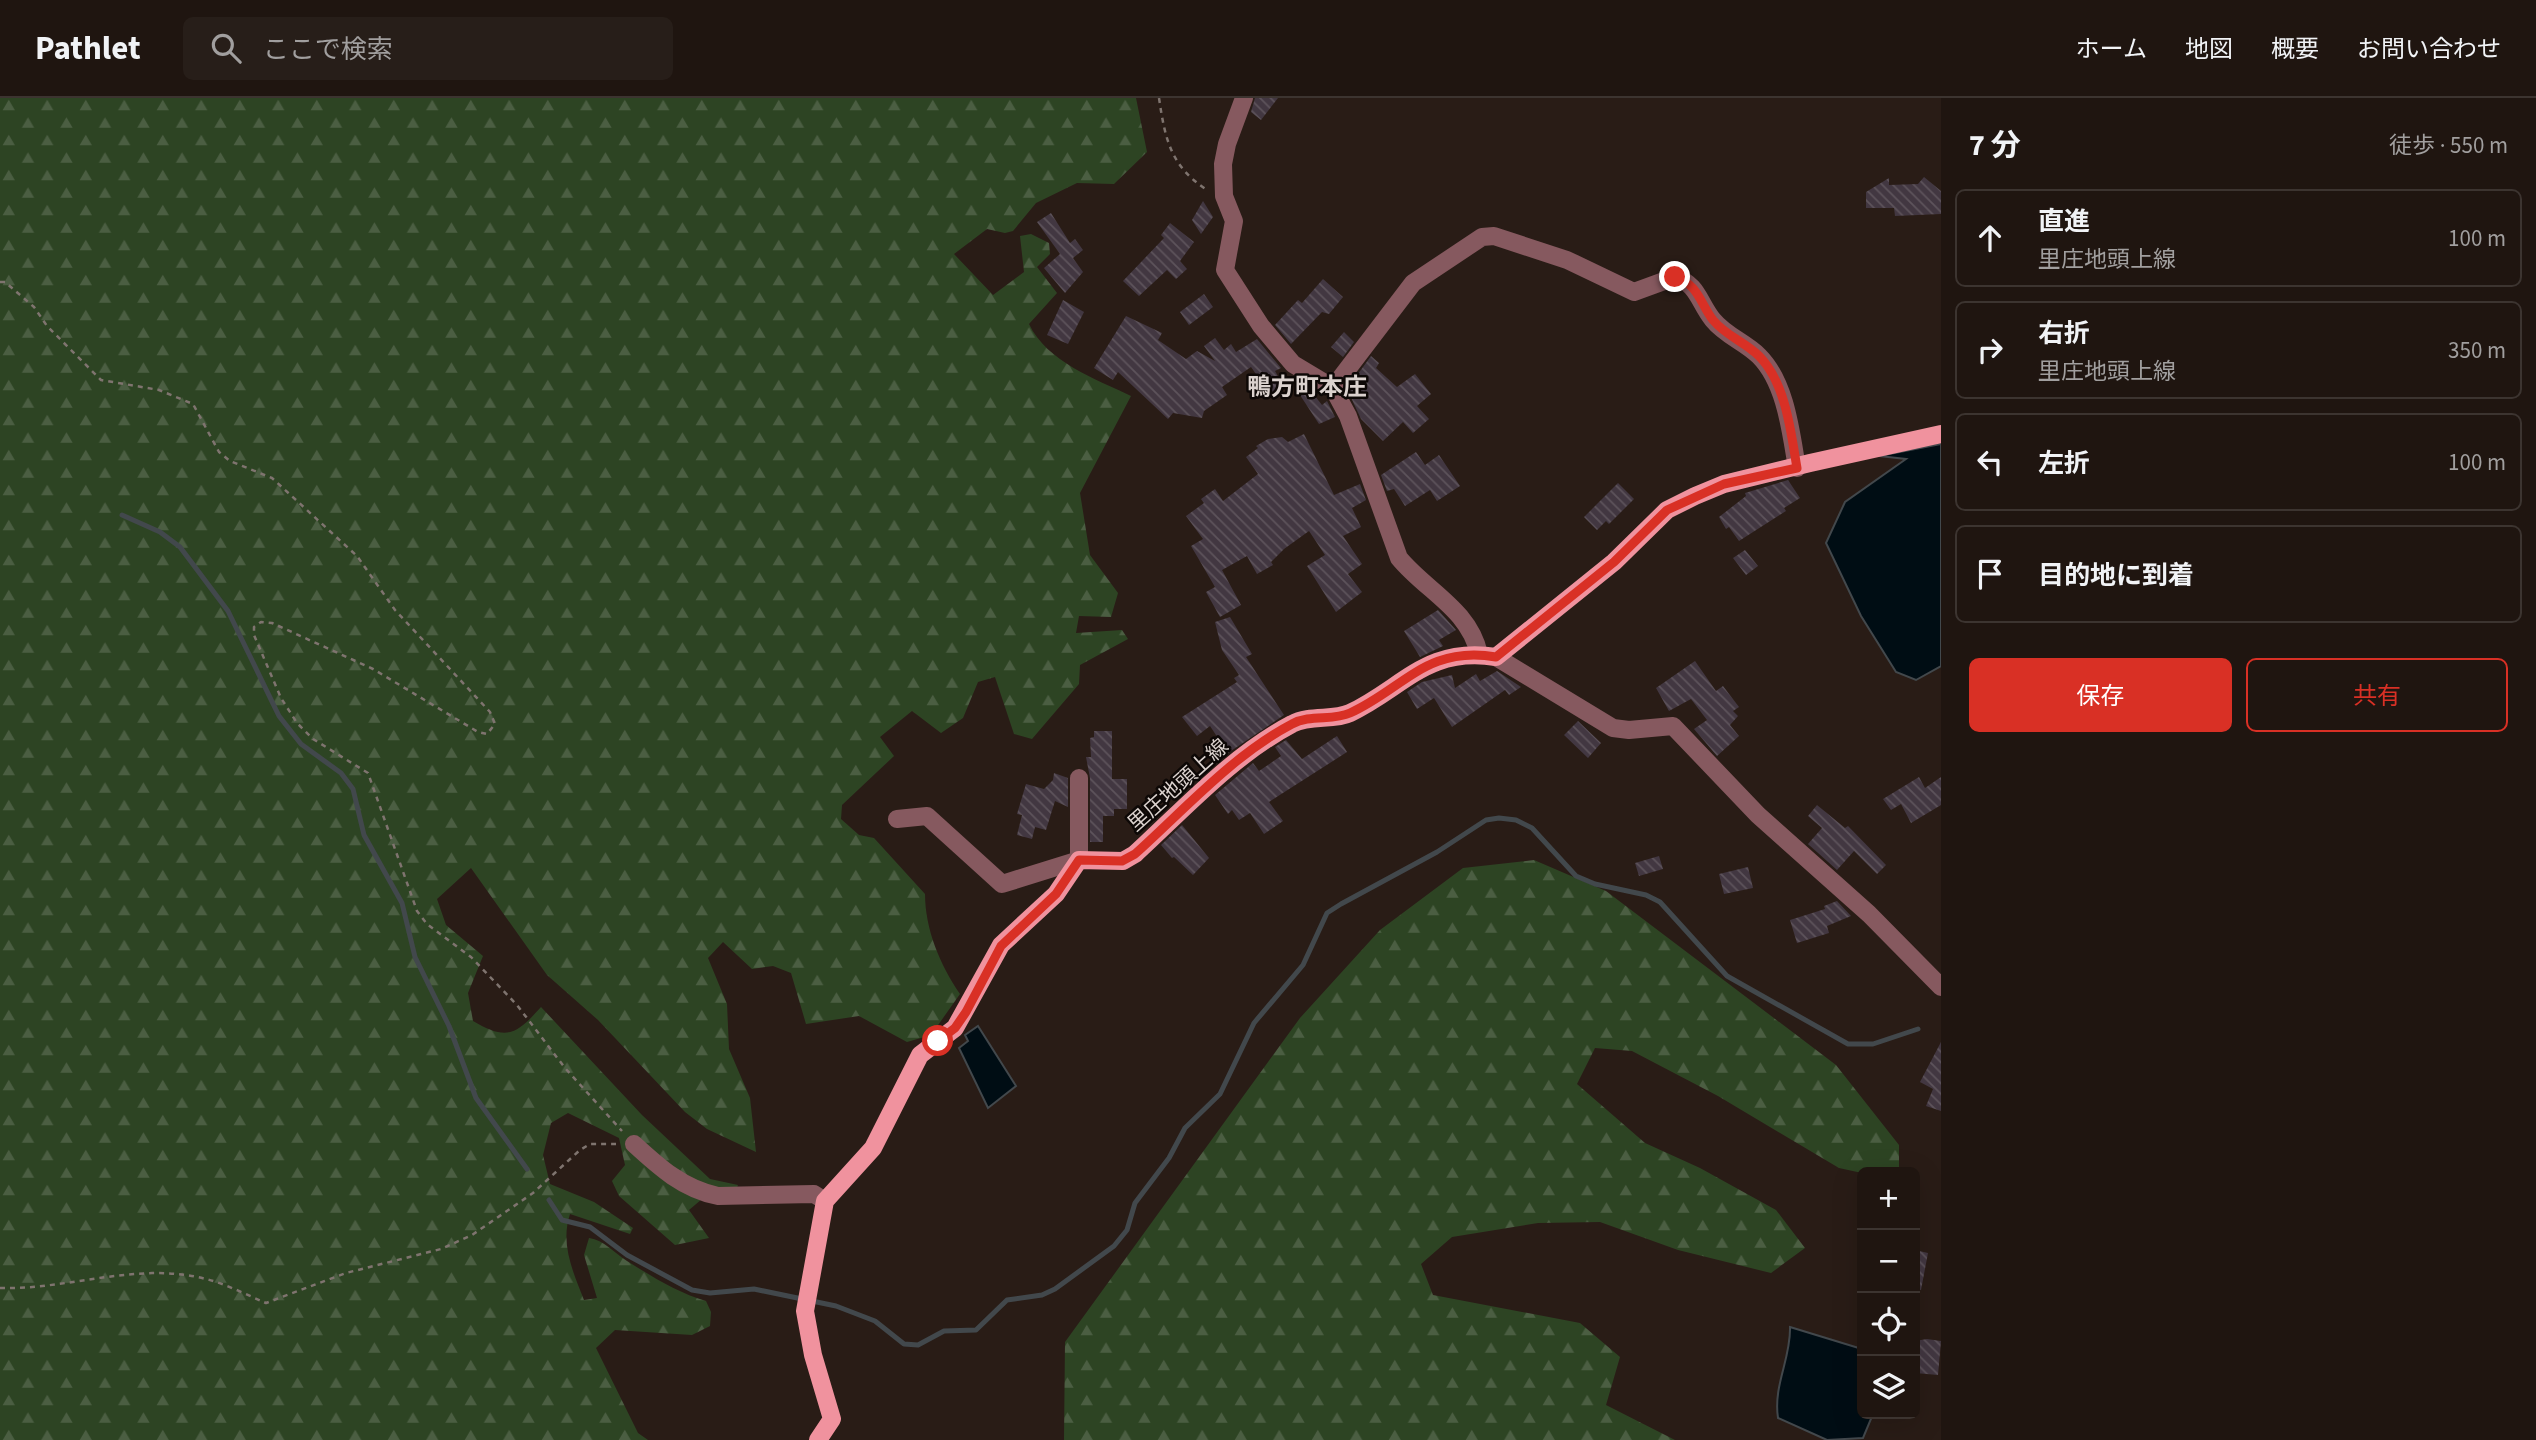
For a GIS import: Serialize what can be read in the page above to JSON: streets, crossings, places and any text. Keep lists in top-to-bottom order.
{
  "streets": {
    "main road": ["里庄地頭上線"]
  },
  "districts": ["鴨方町本庄"],
  "page": {
    "header": "Pathlet",
    "search": "ここで検索",
    "nav": [
      "ホーム",
      "地図",
      "概要",
      "お問い合わせ"
    ],
    "heading": ["7 分", "徒歩 · 550 m"],
    "list": [
      ["直進", "里庄地頭上線", "100 m"],
      ["右折", "里庄地頭上線", "350 m"],
      ["左折", "100 m"],
      "目的地に到着"
    ],
    "buttons": ["保存", "共有"],
    "map_buttons": ["+", "−"]
  }
}
